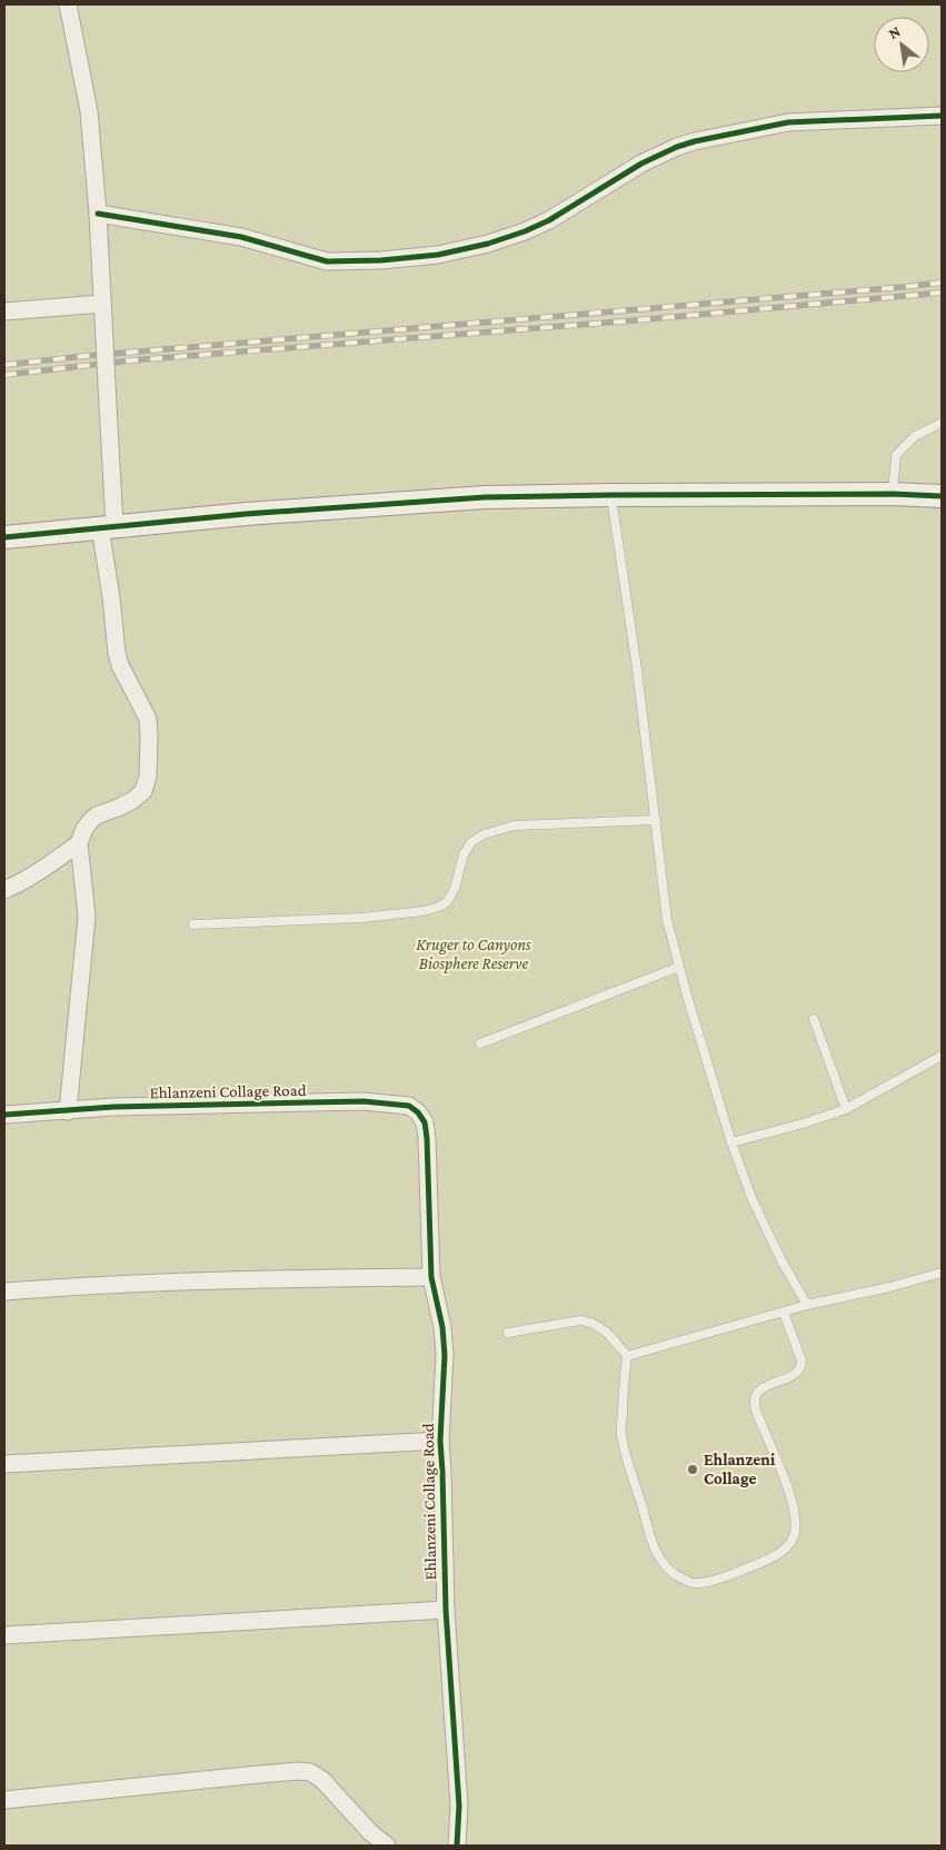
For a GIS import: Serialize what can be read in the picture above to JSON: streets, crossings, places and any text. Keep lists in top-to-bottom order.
{
  "streets": {
    "street": ["Ehlanzeni Collage Road"]
  },
  "parks": ["Kruger to Canyons Biosphere Reserve"],
  "places": ["Ehlanzeni Collage"],
  "north": "top left"
}
